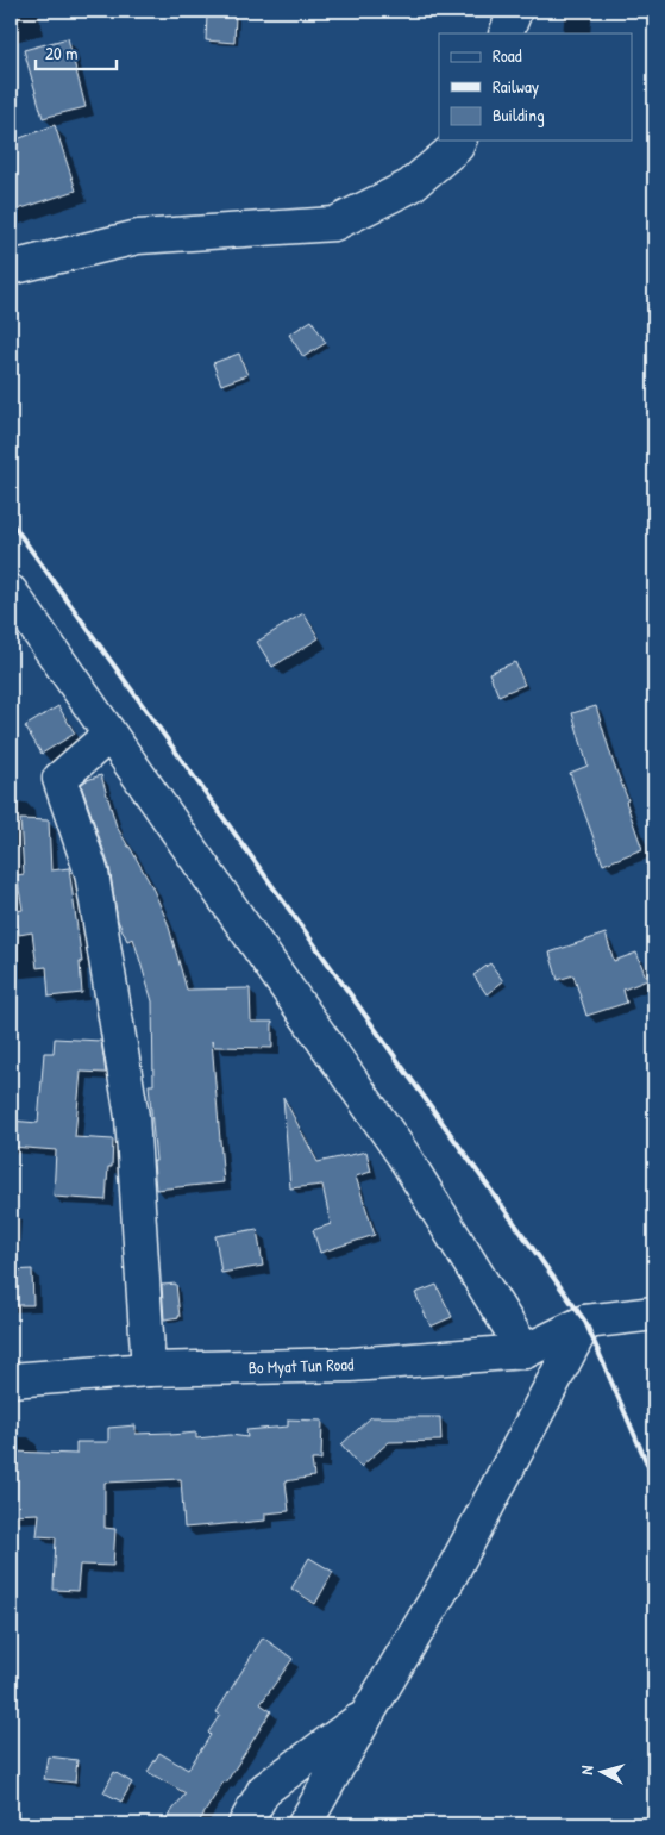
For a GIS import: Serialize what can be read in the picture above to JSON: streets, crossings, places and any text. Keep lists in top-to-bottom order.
{
  "streets": {
    "street": ["Bo Myat Tun Road"]
  },
  "legend": ["Road", "Railway", "Building"],
  "scale_bar": "20 m",
  "north": "left"
}
